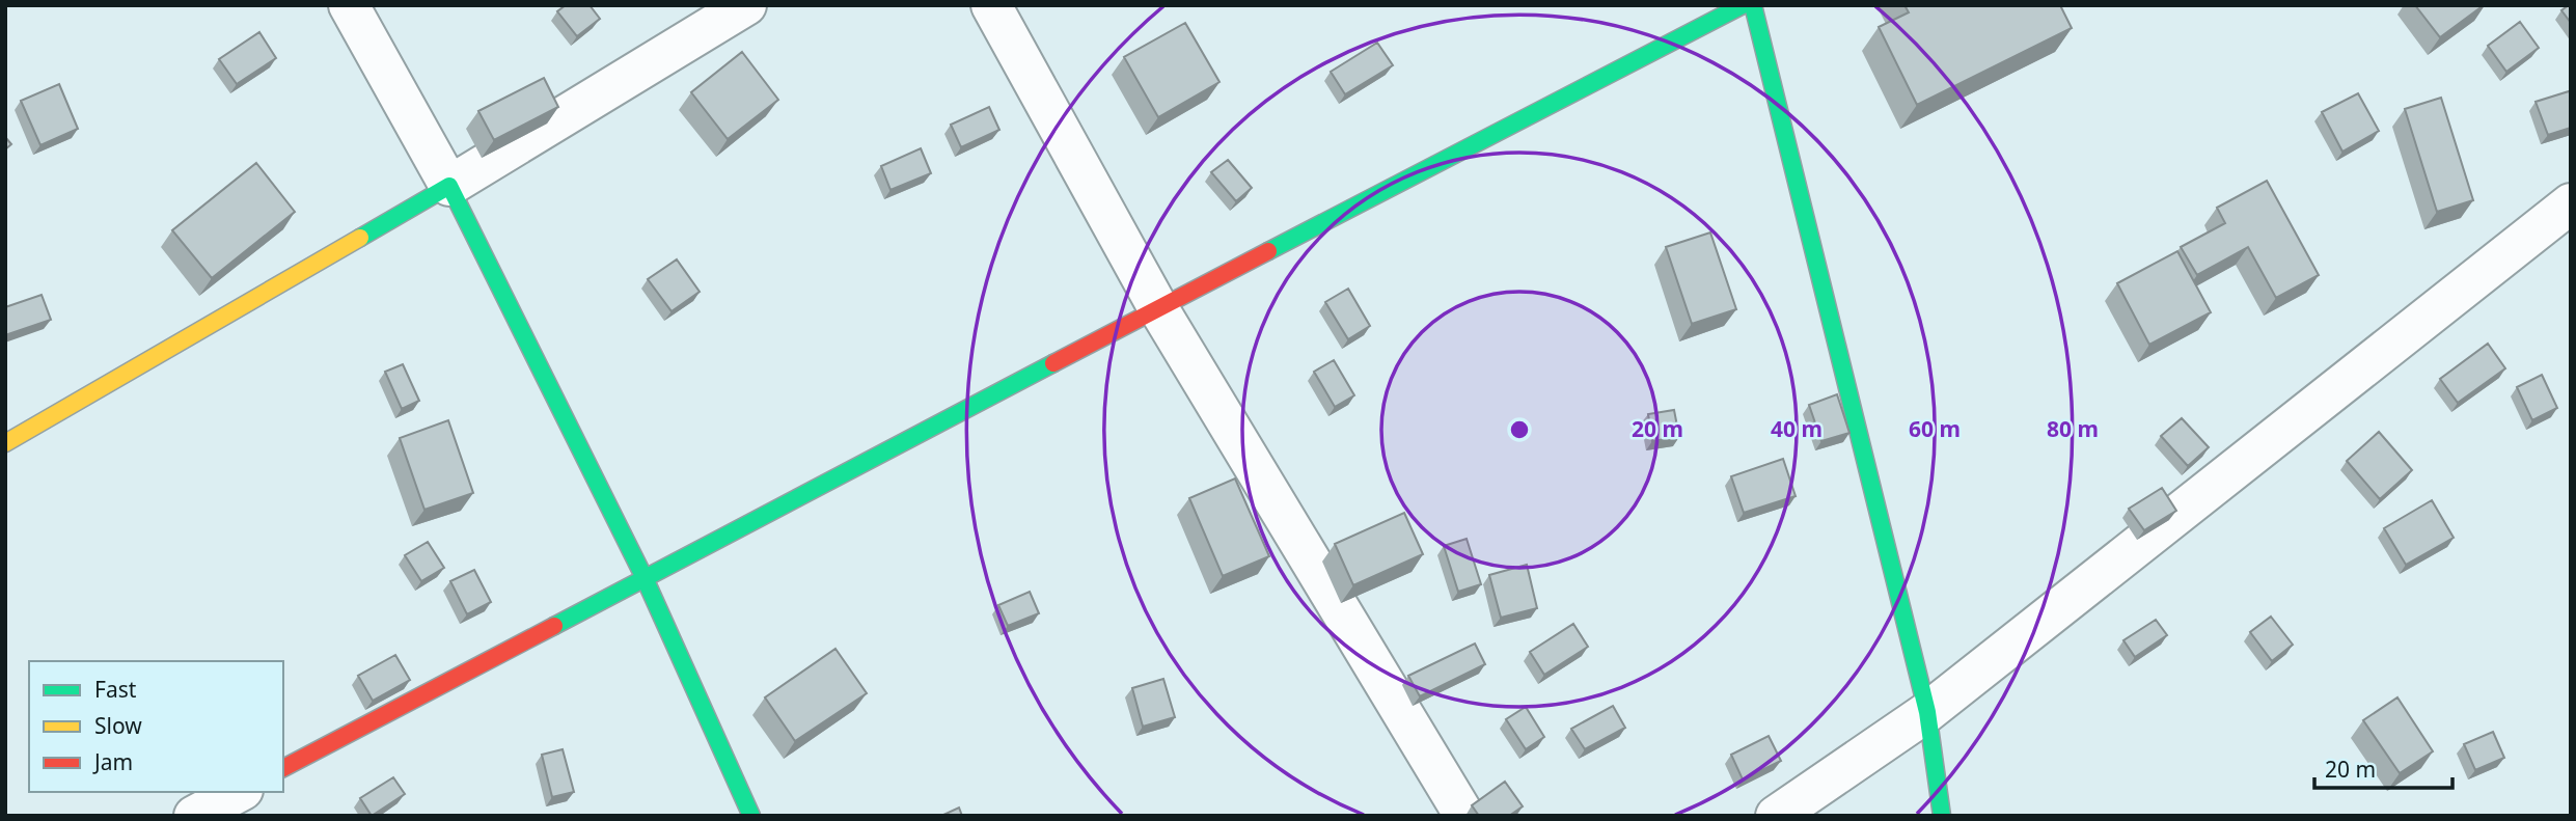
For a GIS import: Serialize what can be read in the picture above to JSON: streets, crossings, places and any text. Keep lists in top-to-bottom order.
{
  "legend": ["Fast", "Slow", "Jam"],
  "scale_bar": "20 m",
  "rings": [
    "20 m",
    "40 m",
    "60 m",
    "80 m"
  ]
}
